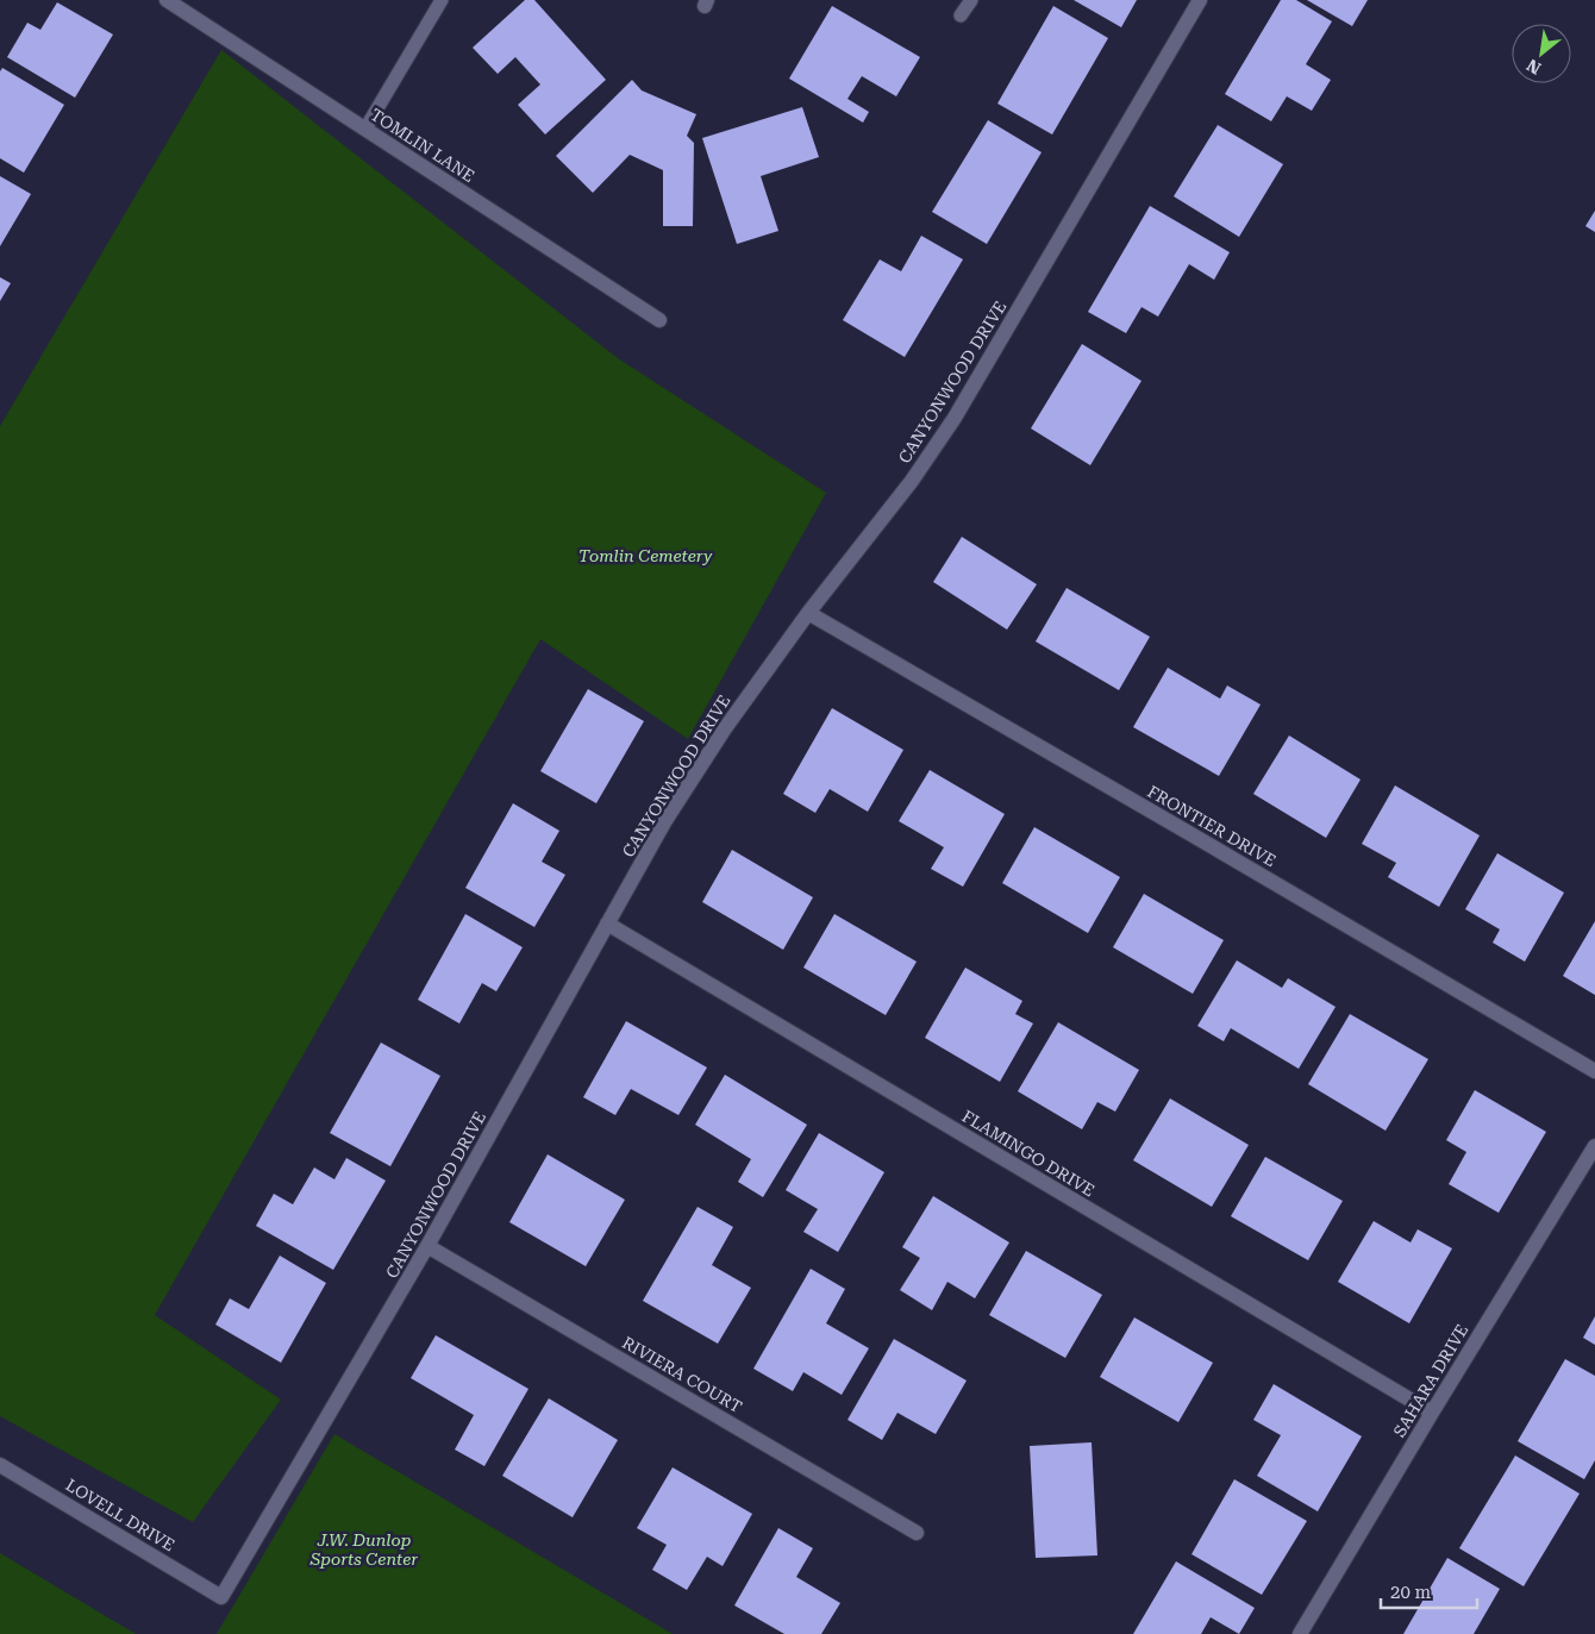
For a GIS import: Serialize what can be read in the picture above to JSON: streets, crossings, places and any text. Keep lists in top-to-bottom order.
{
  "streets": {
    "street": [
      "TOMLIN LANE",
      "CANYONWOOD DRIVE",
      "FRONTIER DRIVE",
      "FLAMINGO DRIVE",
      "RIVIERA COURT",
      "SAHARA DRIVE",
      "LOVELL DRIVE"
    ]
  },
  "crossings": [
    ["CANYONWOOD DRIVE", "FRONTIER DRIVE"],
    ["CANYONWOOD DRIVE", "FLAMINGO DRIVE"],
    ["CANYONWOOD DRIVE", "RIVIERA COURT"],
    ["CANYONWOOD DRIVE", "LOVELL DRIVE"],
    ["FLAMINGO DRIVE", "SAHARA DRIVE"]
  ],
  "parks": ["Tomlin Cemetery", "J.W. Dunlop Sports Center"],
  "scale_bar": "20 m",
  "north": "bottom left"
}
